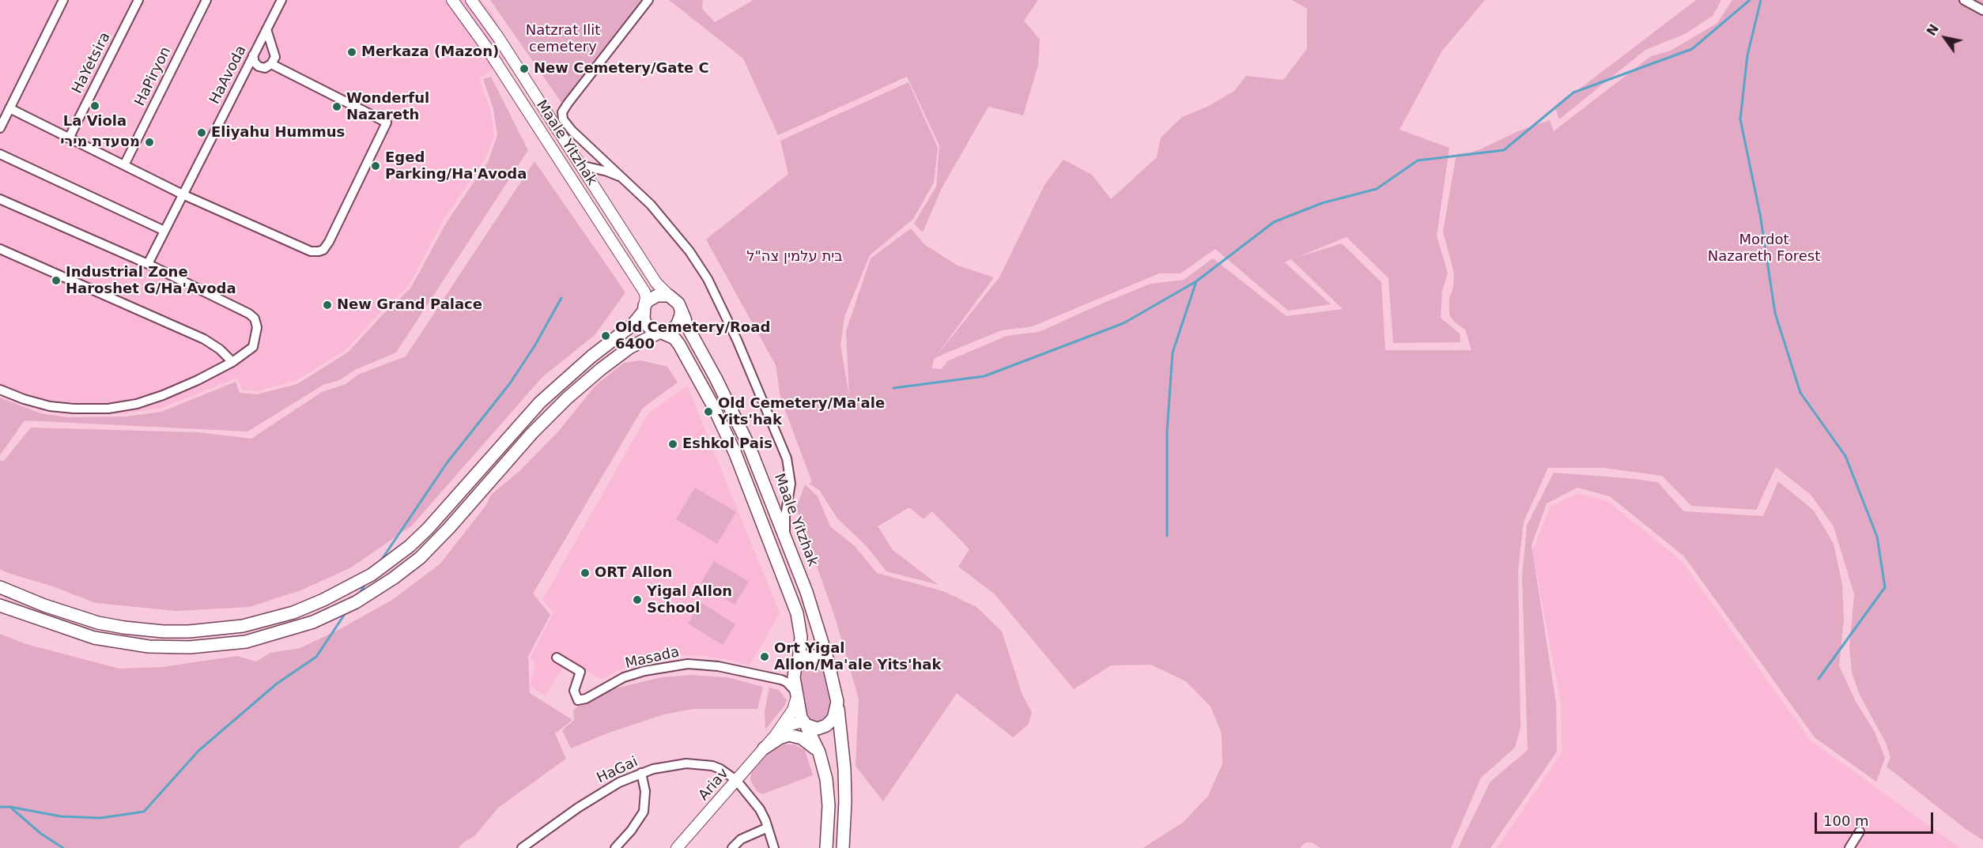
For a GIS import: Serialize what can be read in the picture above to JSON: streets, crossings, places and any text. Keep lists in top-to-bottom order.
{
  "streets": {
    "main road": ["Maale Yitzhak"],
    "street": [
      "HaYetsira",
      "HaAvoda",
      "HaPiryon",
      "Masada",
      "HaGai",
      "Ariav"
    ]
  },
  "crossings": [
    ["HaGai", "Ariav"]
  ],
  "parks": ["Natzrat Ilit cemetery", "Mordot Nazareth Forest", "בית עלמין צה\"ל"],
  "places": [
    "Merkaza (Mazon)",
    "New Cemetery/Gate C",
    "La Viola",
    "Wonderful Nazareth",
    "Eliyahu Hummus",
    "מסעדת מירי",
    "Eged Parking/Ha'Avoda",
    "Industrial Zone Haroshet G/Ha'Avoda",
    "New Grand Palace",
    "Old Cemetery/Road 6400",
    "Old Cemetery/Ma'ale Yits'hak",
    "Eshkol Pais",
    "ORT Allon",
    "Yigal Allon School",
    "Ort Yigal Allon/Ma'ale Yits'hak"
  ],
  "scale_bar": "100 m",
  "north": "top left"
}
